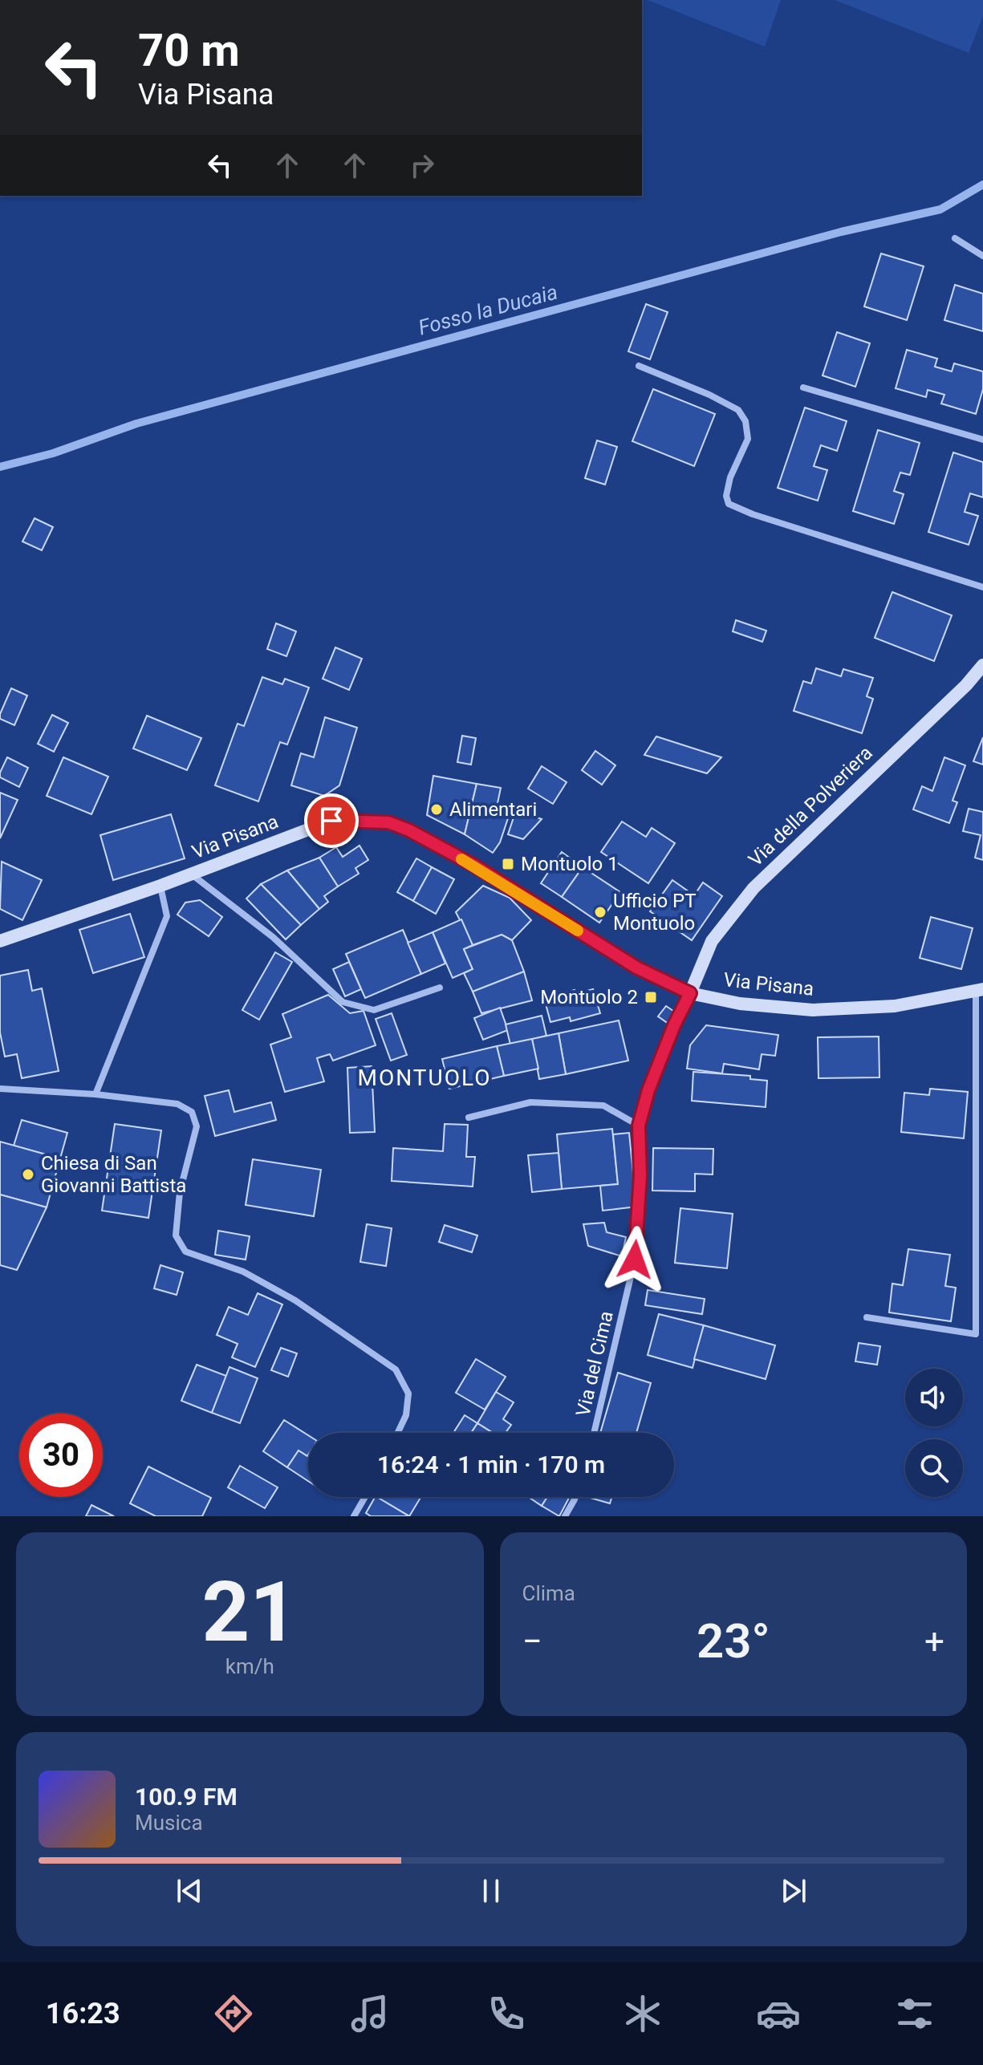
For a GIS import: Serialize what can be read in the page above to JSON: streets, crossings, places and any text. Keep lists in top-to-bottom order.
{
  "streets": {
    "main road": ["Via della Polveriera", "Via Pisana"],
    "street": ["Via del Cima"]
  },
  "crossings": [
    ["Via della Polveriera", "Via Pisana"],
    ["Via della Polveriera", "Via del Cima"],
    ["Via Pisana", "Via del Cima"]
  ],
  "districts": ["MONTUOLO"],
  "water": ["Fosso la Ducaia"],
  "places": {
    "other": ["Alimentari", "Ufficio PT Montuolo", "Chiesa di San Giovanni Battista"],
    "transit": ["Montuolo 1", "Montuolo 2"]
  },
  "page": {
    "turn": ["70 m", "Via Pisana"],
    "limit": "30",
    "trip": "16:24 · 1 min · 170 m",
    "tile": [
      ["21", "km/h"],
      "Clima"
    ],
    "heat": ["−", "23°", "+"],
    "song": ["100.9 FM", "Musica"],
    "tabs": "16:23"
  }
}
